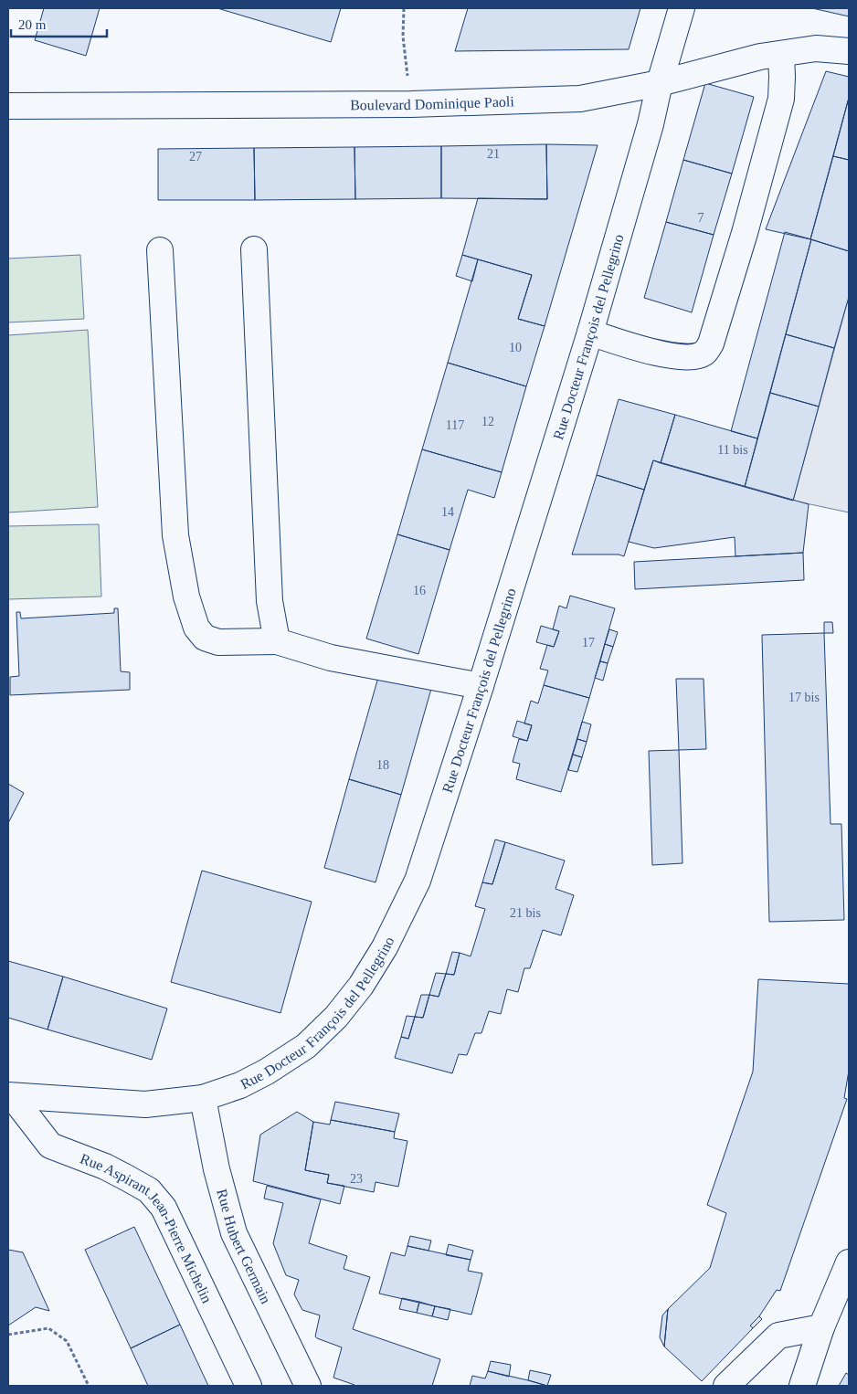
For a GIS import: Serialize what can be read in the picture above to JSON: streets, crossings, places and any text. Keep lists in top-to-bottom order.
{
  "streets": {
    "street": [
      "Boulevard Dominique Paoli",
      "Rue Docteur François del Pellegrino",
      "Rue Aspirant Jean-Pierre Michelin",
      "Rue Hubert Germain"
    ]
  },
  "crossings": [
    ["Boulevard Dominique Paoli", "Rue Docteur François del Pellegrino"],
    ["Rue Docteur François del Pellegrino", "Rue Aspirant Jean-Pierre Michelin"],
    ["Rue Docteur François del Pellegrino", "Rue Hubert Germain"]
  ],
  "house_numbers": [
    "21",
    "27",
    "7",
    "10",
    "12",
    "117",
    "11 bis",
    "14",
    "16",
    "17",
    "17 bis",
    "18",
    "21 bis",
    "23"
  ],
  "scale_bar": "20 m"
}
